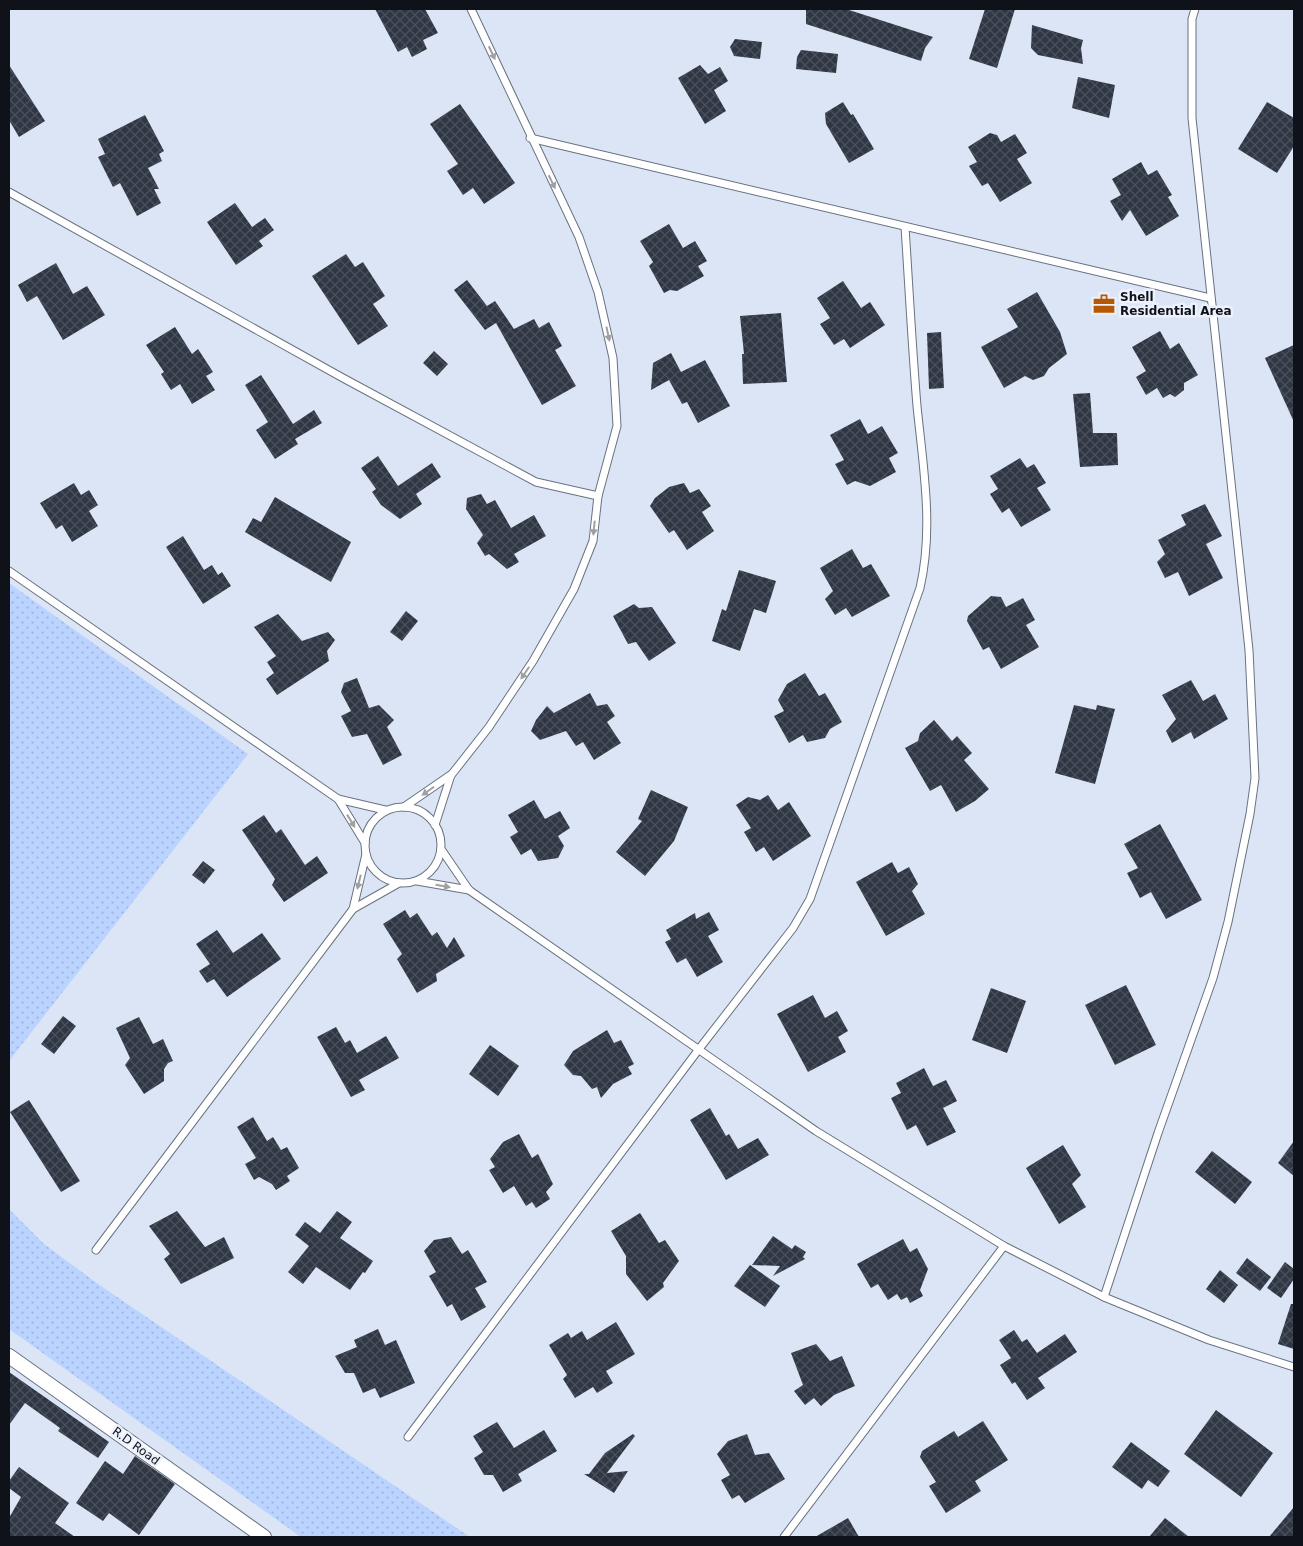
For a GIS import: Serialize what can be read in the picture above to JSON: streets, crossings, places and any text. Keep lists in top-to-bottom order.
{
  "streets": {
    "street": ["R.D Road"]
  },
  "places": {
    "office": ["Shell Residential Area"]
  }
}
